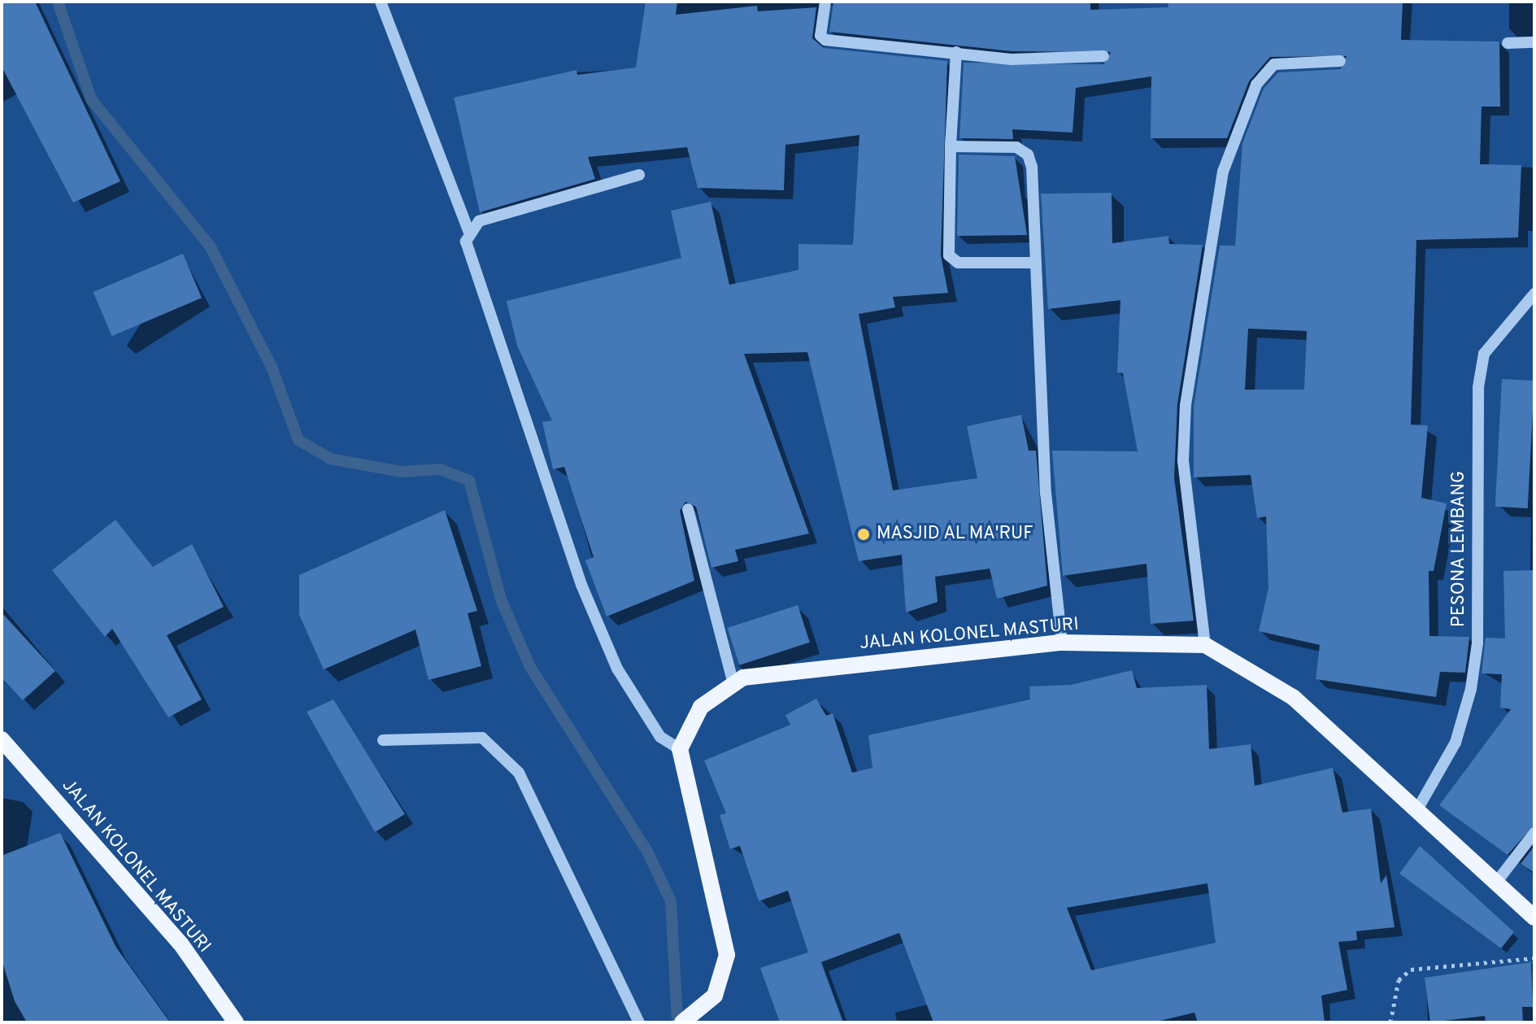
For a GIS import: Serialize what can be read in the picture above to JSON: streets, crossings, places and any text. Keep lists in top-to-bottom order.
{
  "streets": {
    "main road": ["JALAN KOLONEL MASTURI"],
    "street": ["PESONA LEMBANG"]
  },
  "crossings": [
    ["PESONA LEMBANG", "JALAN KOLONEL MASTURI"]
  ],
  "places": ["MASJID AL MA'RUF"]
}
